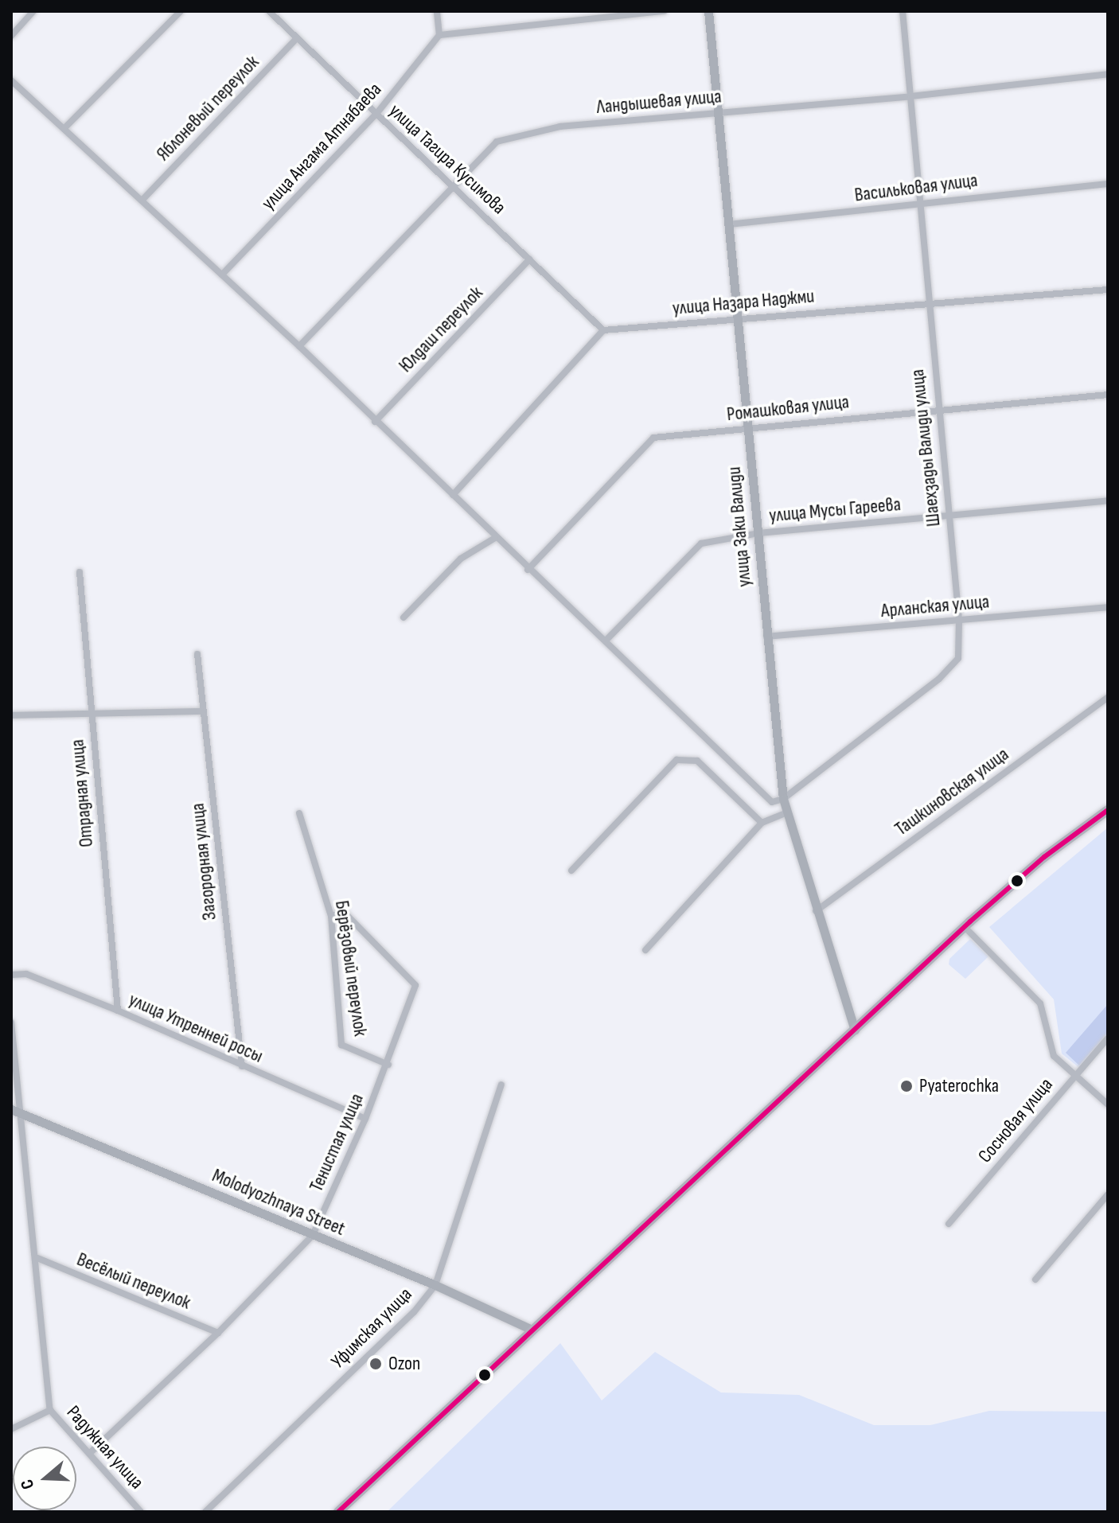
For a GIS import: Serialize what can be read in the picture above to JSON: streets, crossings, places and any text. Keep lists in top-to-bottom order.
{
  "streets": {
    "street": [
      "Ландышевая улица",
      "Яблоневый переулок",
      "улица Ангама Атнабаева",
      "улица Тагира Кусимова",
      "Васильковая улица",
      "улица Назара Наджми",
      "Юлдаш переулок",
      "Ромашковая улица",
      "Шаехзады Валиди улица",
      "улица Мусы Гареева",
      "улица Заки Валиди",
      "Арланская улица",
      "Ташкиновская улица",
      "Отрадная улица",
      "Загородная улица",
      "Берёзовый переулок",
      "улица Утренней росы",
      "Сосновая улица",
      "Тенистая улица",
      "Molodyozhnaya Street",
      "Весёлый переулок",
      "Уфимская улица",
      "Радужная улица"
    ]
  },
  "crossings": [
    ["Ландышевая улица", "улица Тагира Кусимова"],
    ["Ландышевая улица", "Шаехзады Валиди улица"],
    ["Ландышевая улица", "улица Заки Валиди"],
    ["Яблоневый переулок", "улица Тагира Кусимова"],
    ["улица Ангама Атнабаева", "улица Тагира Кусимова"],
    ["улица Тагира Кусимова", "улица Назара Наджми"],
    ["улица Тагира Кусимова", "Юлдаш переулок"],
    ["Васильковая улица", "Шаехзады Валиди улица"],
    ["Васильковая улица", "улица Заки Валиди"],
    ["улица Назара Наджми", "Шаехзады Валиди улица"],
    ["улица Назара Наджми", "улица Заки Валиди"],
    ["Ромашковая улица", "Шаехзады Валиди улица"],
    ["Ромашковая улица", "улица Заки Валиди"],
    ["Шаехзады Валиди улица", "улица Мусы Гареева"],
    ["Шаехзады Валиди улица", "улица Заки Валиди"],
    ["Шаехзады Валиди улица", "Арланская улица"],
    ["улица Мусы Гареева", "улица Заки Валиди"],
    ["улица Заки Валиди", "Арланская улица"],
    ["улица Заки Валиди", "Ташкиновская улица"],
    ["Отрадная улица", "улица Утренней росы"],
    ["Загородная улица", "улица Утренней росы"],
    ["Берёзовый переулок", "Тенистая улица"],
    ["улица Утренней росы", "Тенистая улица"],
    ["Тенистая улица", "Molodyozhnaya Street"],
    ["Тенистая улица", "Весёлый переулок"],
    ["Тенистая улица", "Радужная улица"],
    ["Molodyozhnaya Street", "Уфимская улица"],
    ["Molodyozhnaya Street", "Радужная улица"],
    ["Весёлый переулок", "Радужная улица"]
  ],
  "places": ["Pyaterochka", "Ozon"],
  "north": "left"
}
